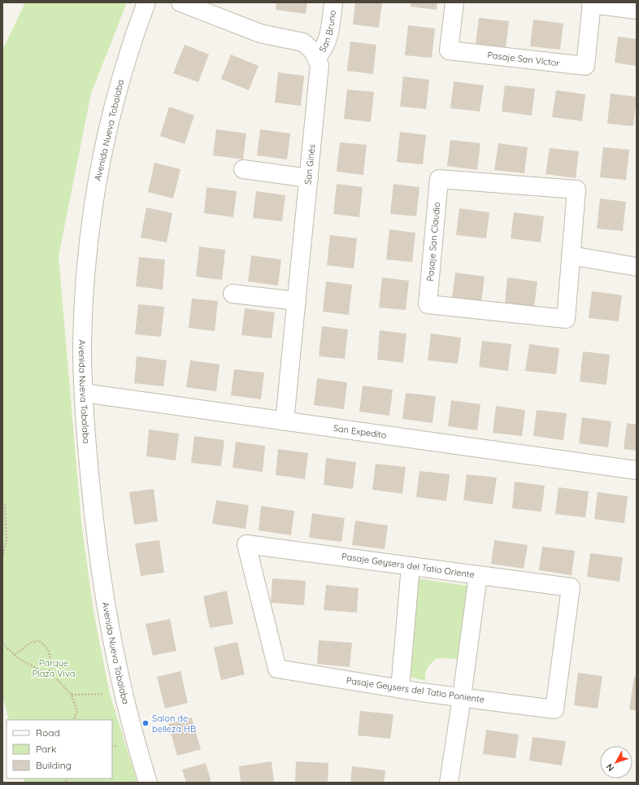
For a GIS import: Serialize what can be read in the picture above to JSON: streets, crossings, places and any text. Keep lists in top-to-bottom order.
{
  "streets": {
    "street": [
      "San Bruno",
      "Pasaje San Víctor",
      "Avenida Nueva Tobalaba",
      "San Ginés",
      "Pasaje San Claudio",
      "San Expedito",
      "Pasaje Geysers del Tatio Oriente",
      "Pasaje Geysers del Tatio Poniente"
    ]
  },
  "crossings": [
    ["San Bruno", "San Ginés"],
    ["Avenida Nueva Tobalaba", "San Expedito"],
    ["San Ginés", "San Expedito"],
    ["Pasaje Geysers del Tatio Oriente", "Pasaje Geysers del Tatio Poniente"]
  ],
  "parks": ["Parque Plaza Viva"],
  "places": ["Salon de belleza HB"],
  "legend": ["Road", "Park", "Building"],
  "north": "bottom left"
}
